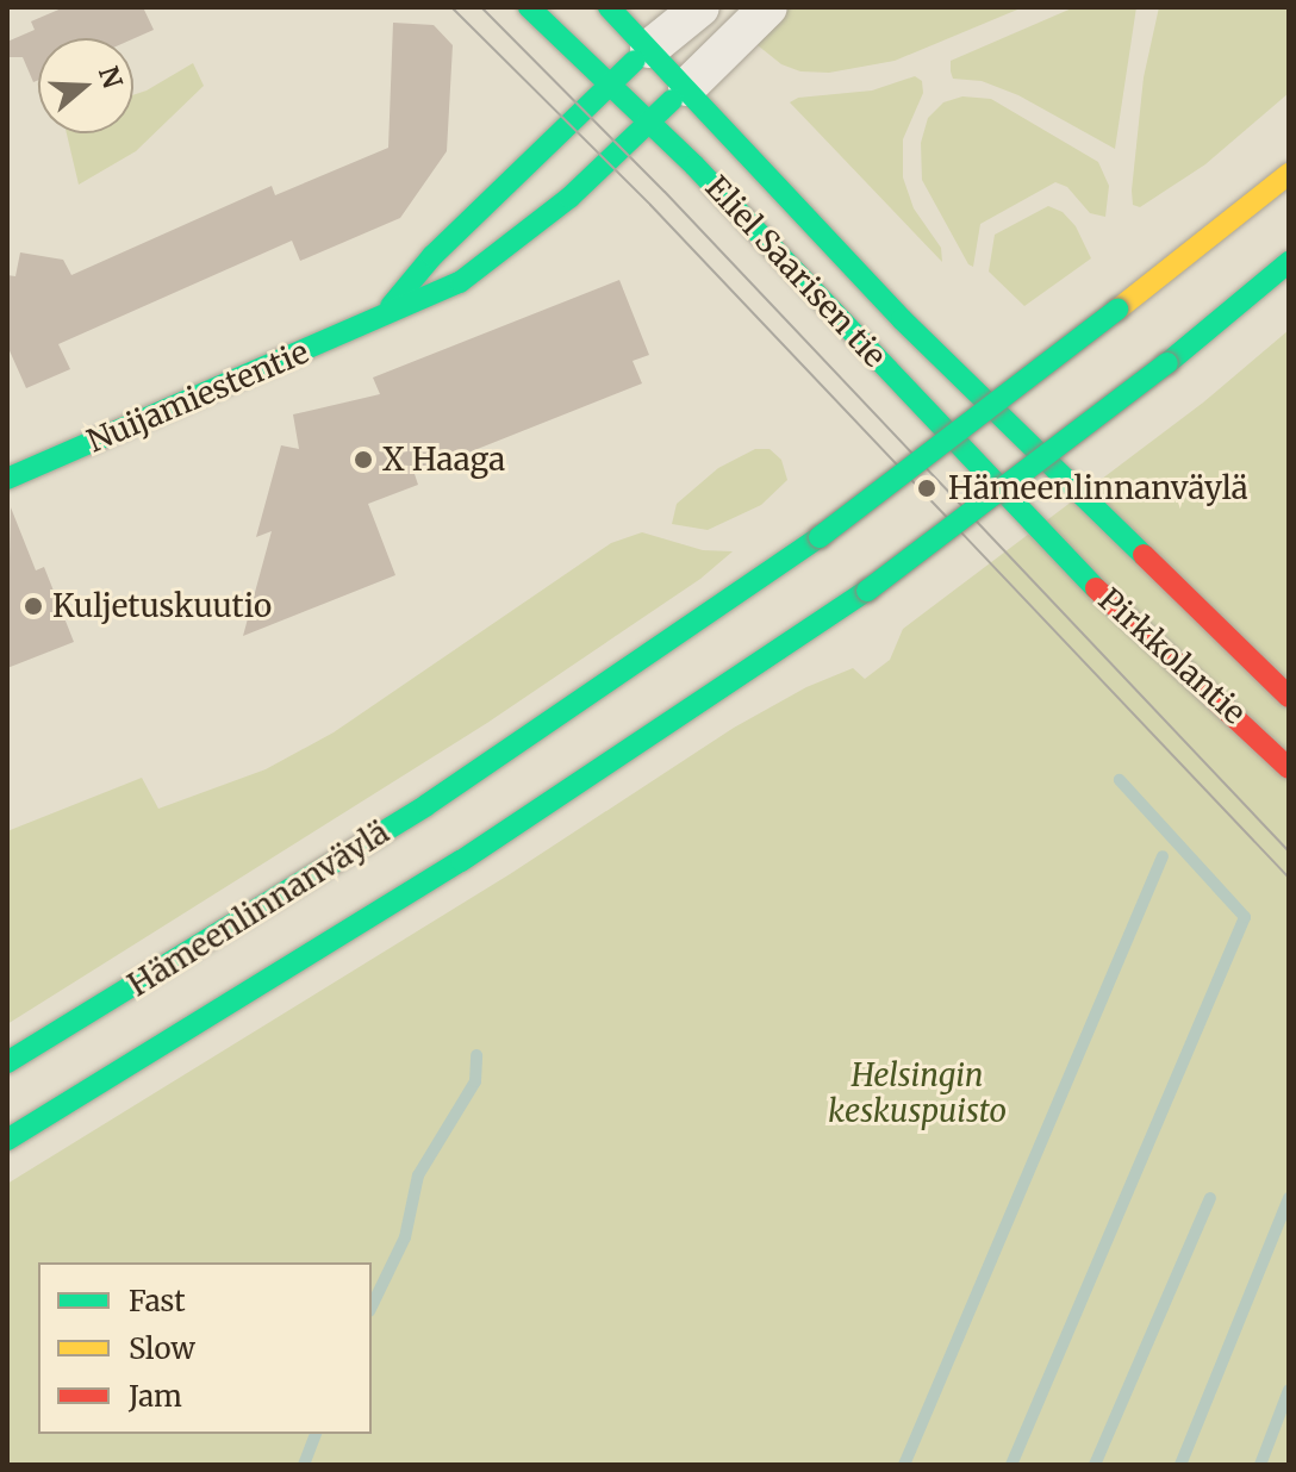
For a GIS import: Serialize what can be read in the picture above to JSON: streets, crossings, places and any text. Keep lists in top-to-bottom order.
{
  "streets": {
    "main road": [
      "Eliel Saarisen tie",
      "Nuijamiestentie",
      "Pirkkolantie",
      "Hämeenlinnanväylä"
    ]
  },
  "crossings": [
    ["Eliel Saarisen tie", "Nuijamiestentie"],
    ["Eliel Saarisen tie", "Pirkkolantie"]
  ],
  "parks": ["Helsingin keskuspuisto"],
  "places": ["X Haaga", "Hämeenlinnanväylä", "Kuljetuskuutio"],
  "legend": ["Fast", "Slow", "Jam"],
  "north": "right"
}
